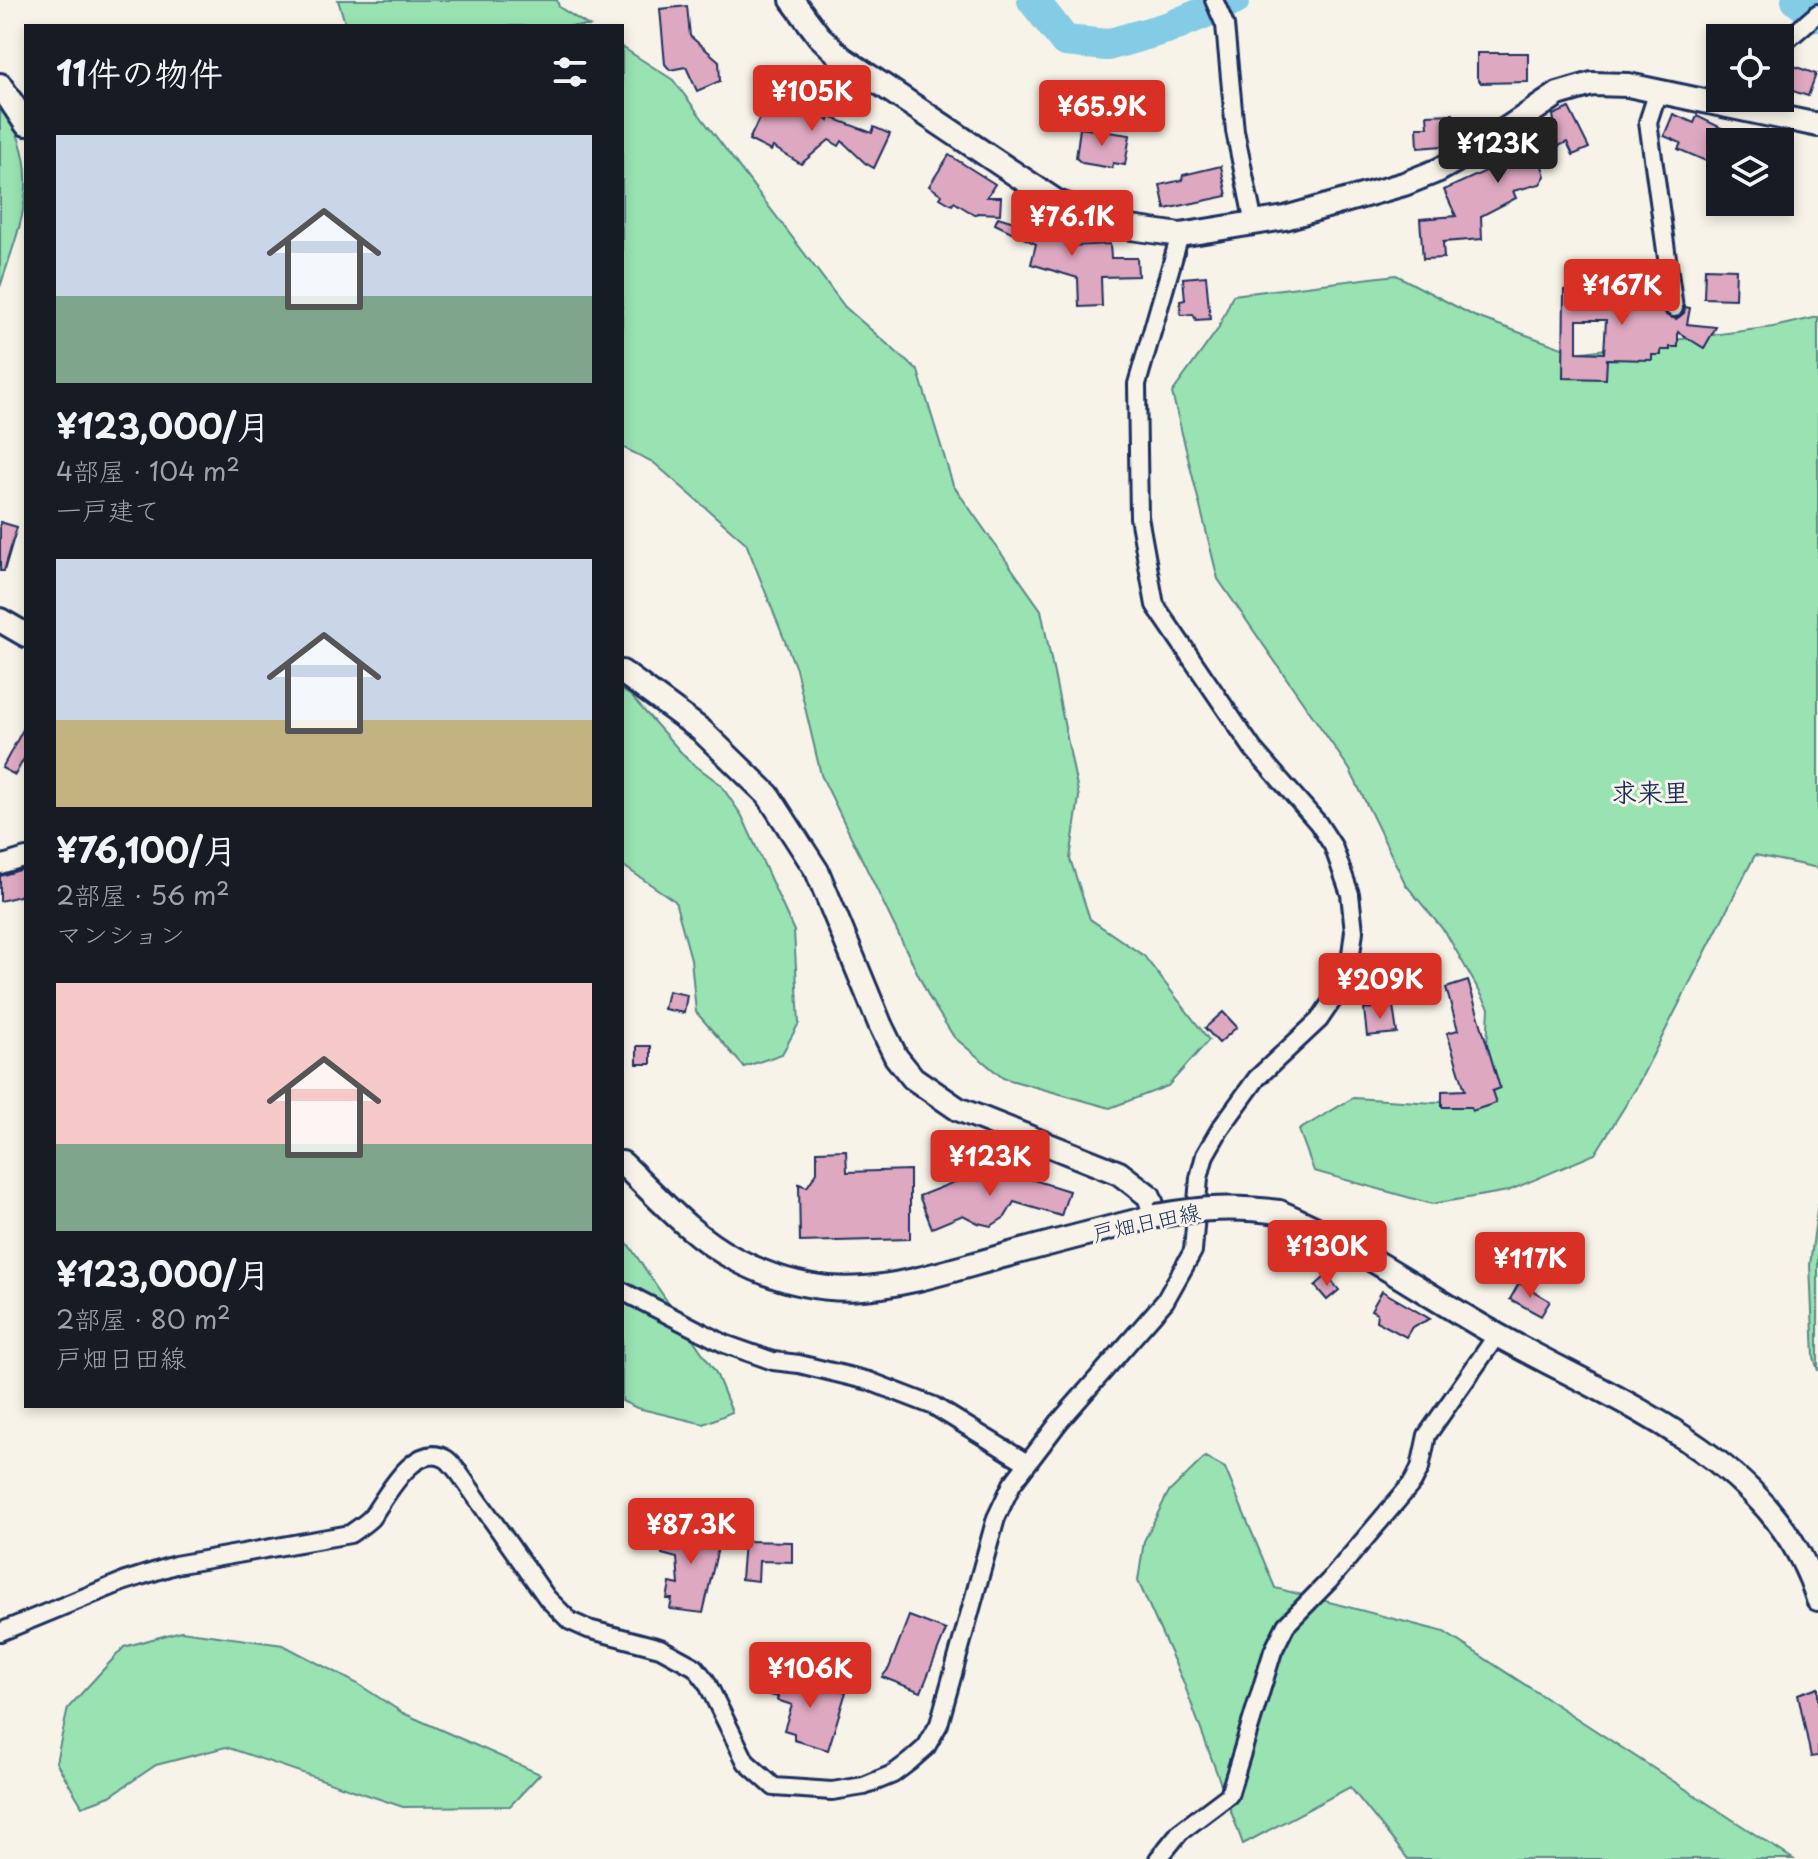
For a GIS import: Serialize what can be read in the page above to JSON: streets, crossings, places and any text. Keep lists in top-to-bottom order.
{
  "streets": {
    "street": ["戸畑日田線"]
  },
  "districts": ["求来里"],
  "page": {
    "heading": "11件の物件",
    "price": [
      "¥105K",
      "¥65.9K",
      "¥123K",
      "¥76.1K",
      "¥167K",
      "¥209K",
      "¥123K",
      "¥130K",
      "¥117K",
      "¥87.3K",
      "¥106K"
    ],
    "list": [
      {
        "name": "¥123,000/月",
        "note": "4部屋 · 104 m² · 一戸建て"
      },
      {
        "name": "¥76,100/月",
        "note": "2部屋 · 56 m² · マンション"
      },
      {
        "name": "¥123,000/月",
        "note": "2部屋 · 80 m² · 戸畑日田線"
      }
    ]
  }
}
